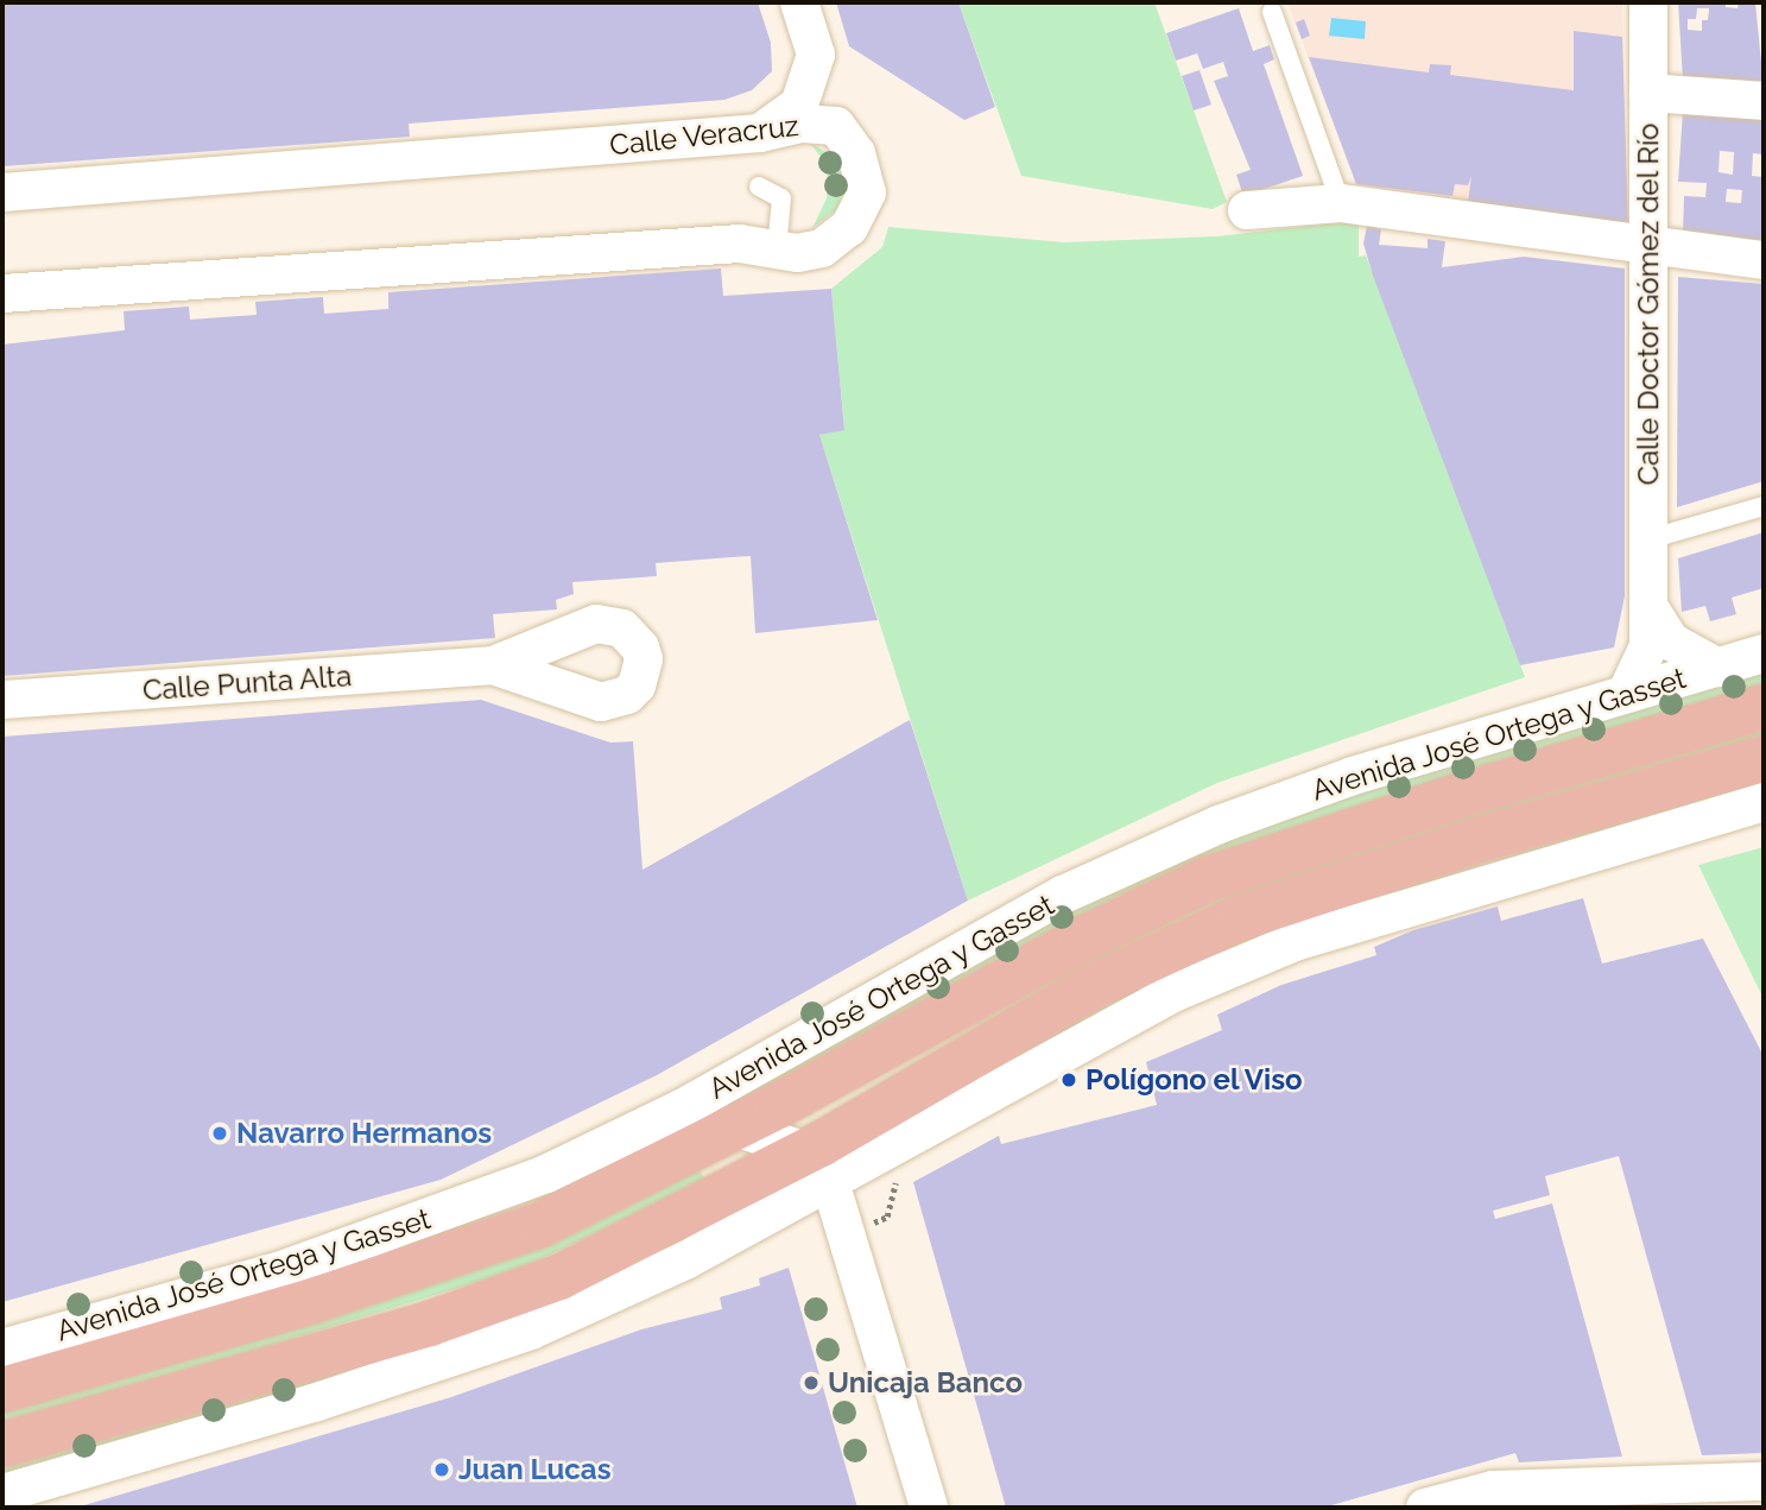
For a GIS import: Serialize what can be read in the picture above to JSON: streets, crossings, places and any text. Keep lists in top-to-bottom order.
{
  "streets": {
    "main road": ["Avenida José Ortega y Gasset"],
    "street": ["Calle Veracruz", "Calle Doctor Gómez del Río", "Calle Punta Alta"]
  },
  "crossings": [
    ["Calle Doctor Gómez del Río", "Avenida José Ortega y Gasset"]
  ],
  "places": [
    "Polígono el Viso",
    "Navarro Hermanos",
    "Unicaja Banco",
    "Juan Lucas"
  ]
}
